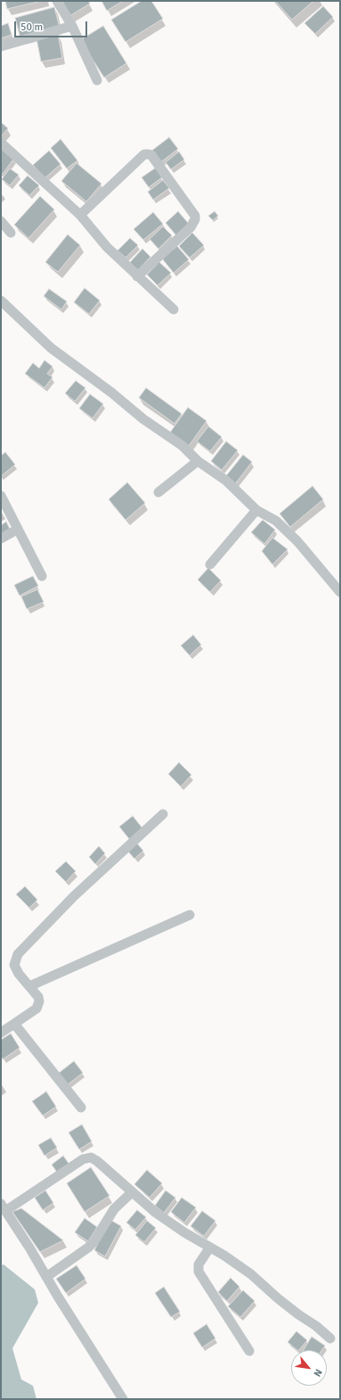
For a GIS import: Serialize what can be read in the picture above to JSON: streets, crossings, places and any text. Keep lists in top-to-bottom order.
{
  "scale_bar": "50 m",
  "north": "bottom right"
}
